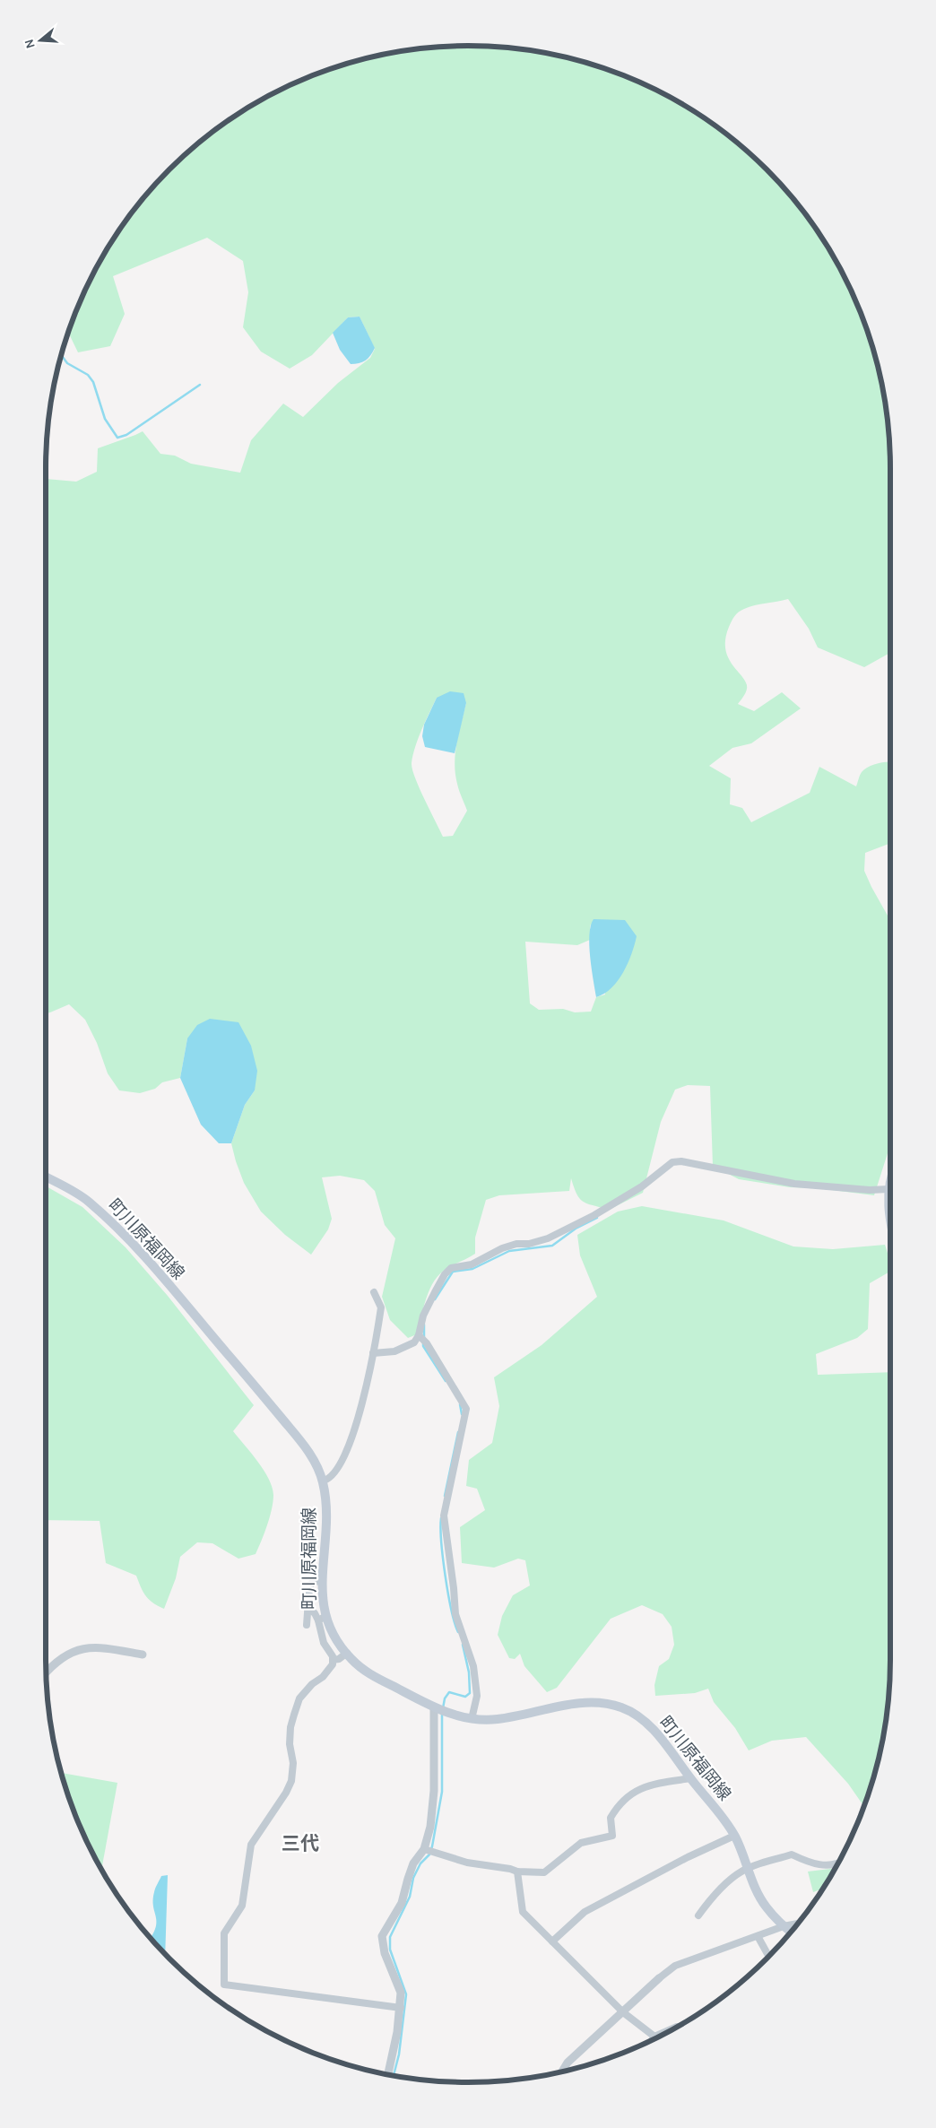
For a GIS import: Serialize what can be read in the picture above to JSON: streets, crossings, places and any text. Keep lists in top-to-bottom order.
{
  "streets": {
    "main road": ["町川原福岡線"]
  },
  "districts": ["三代"],
  "north": "left"
}
